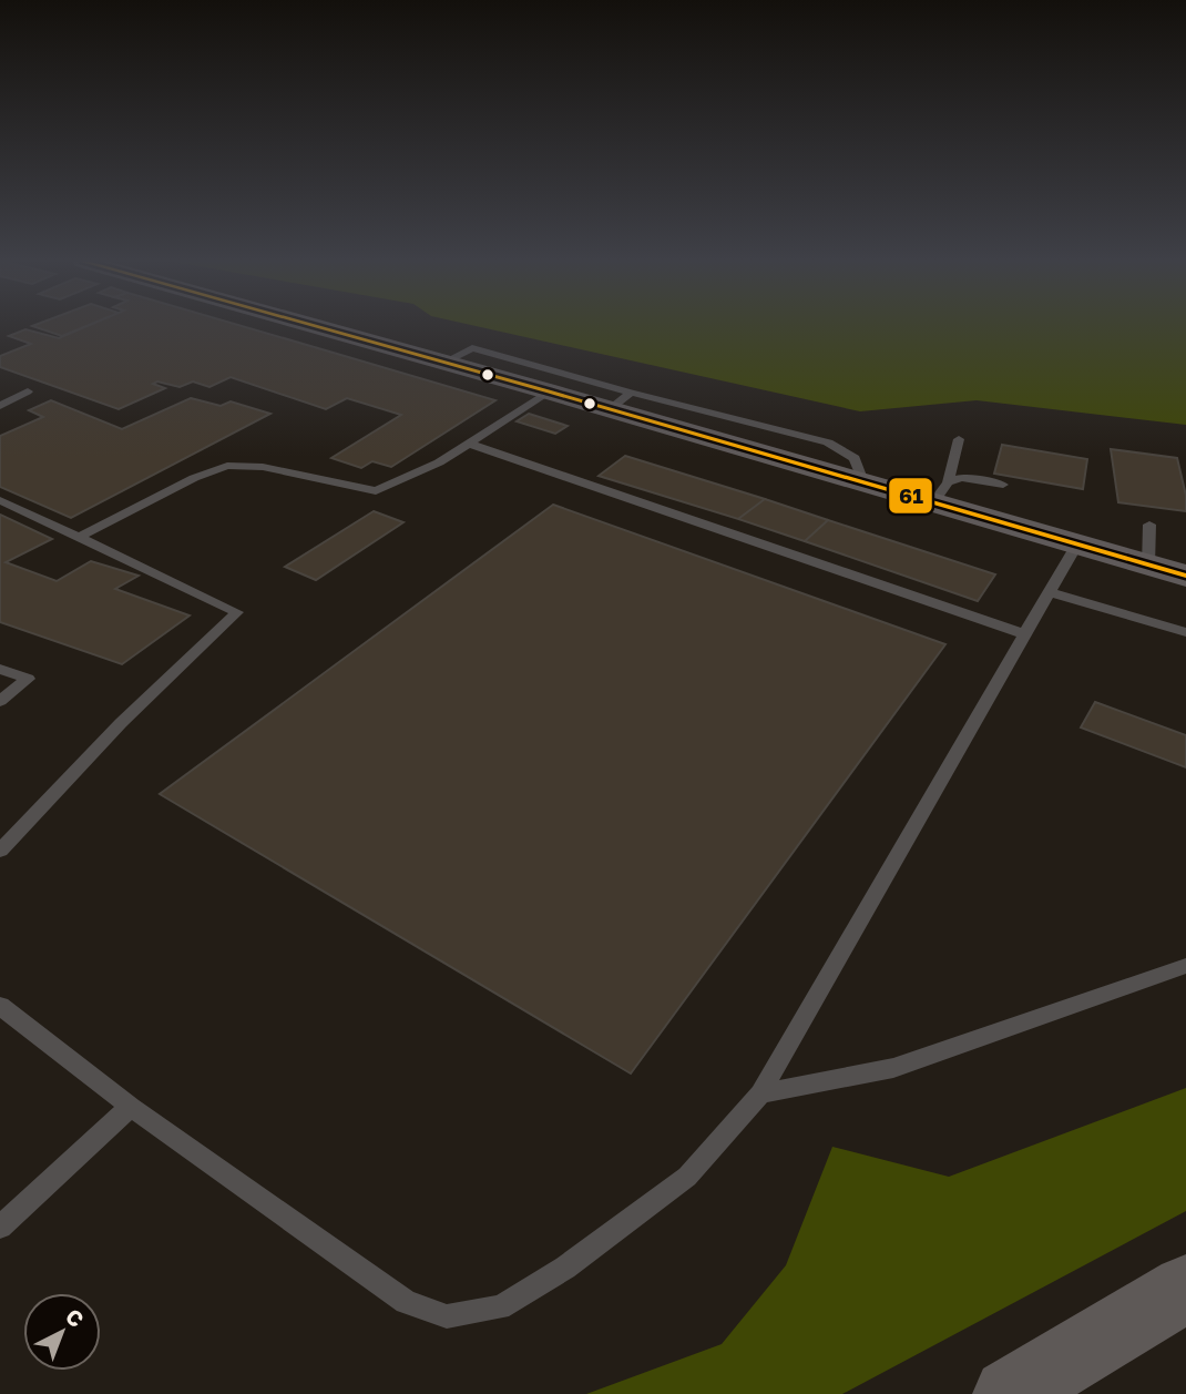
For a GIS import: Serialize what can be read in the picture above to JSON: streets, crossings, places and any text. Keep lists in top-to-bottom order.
{
  "lines": ["transit line 61"],
  "north": "top right"
}
